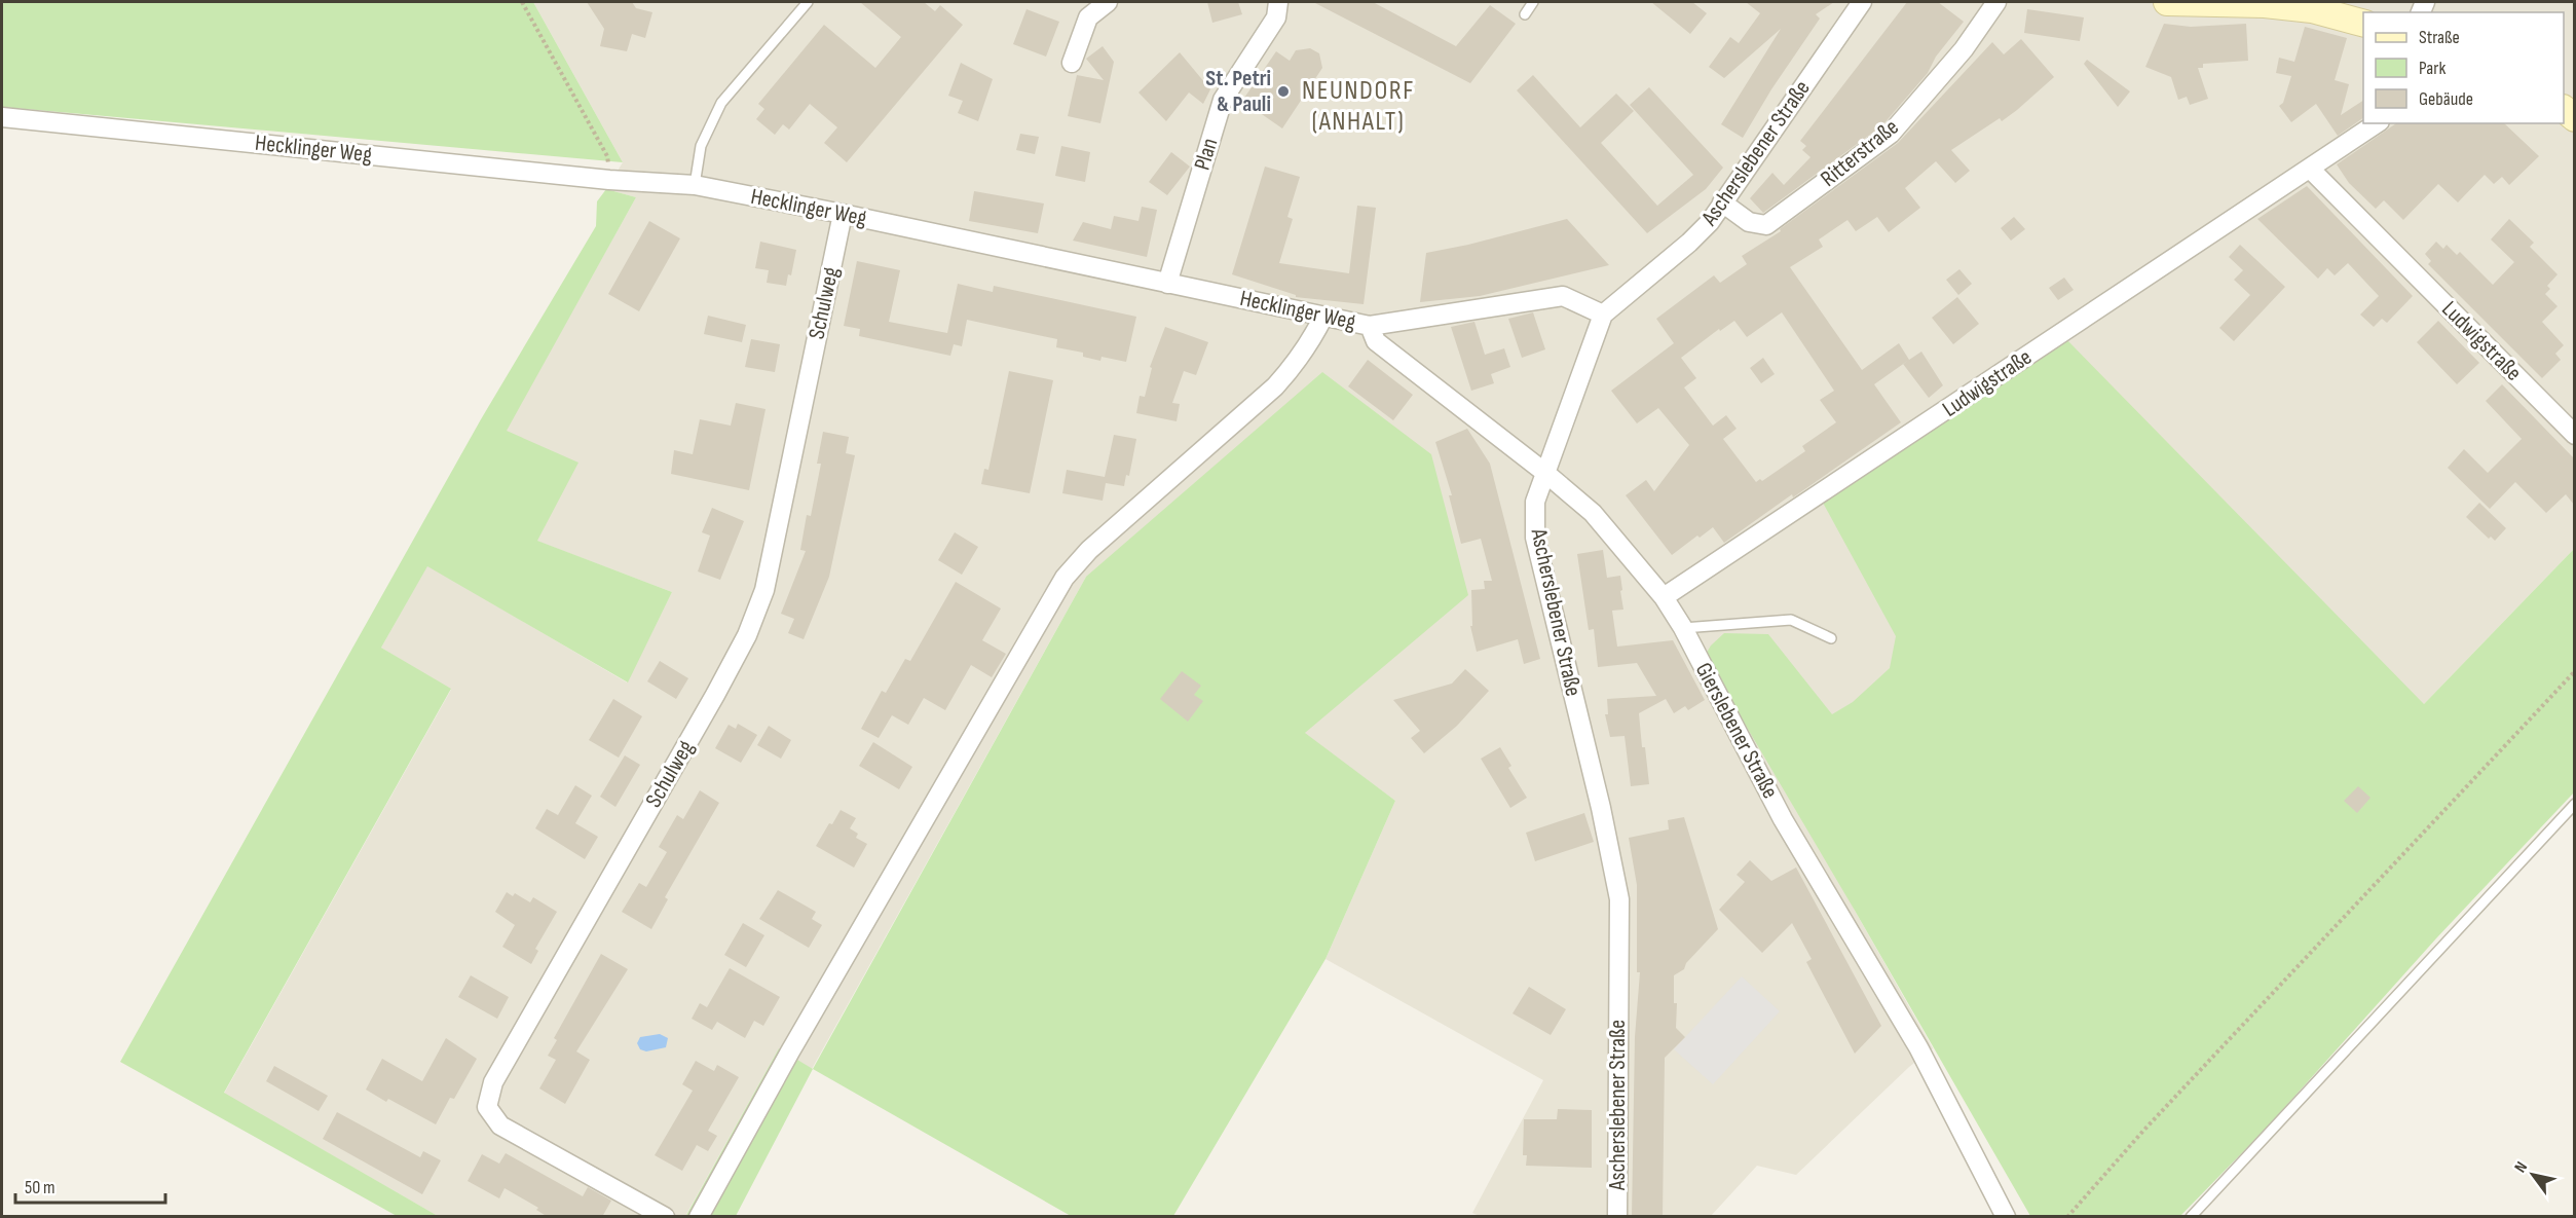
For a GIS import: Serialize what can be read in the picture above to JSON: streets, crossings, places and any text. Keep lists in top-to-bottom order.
{
  "streets": {
    "street": [
      "Hecklinger Weg",
      "Ascherslebener Straße",
      "Ritterstraße",
      "Plan",
      "Schulweg",
      "Ludwigstraße",
      "Gierslebener Straße"
    ]
  },
  "crossings": [
    ["Hecklinger Weg", "Ascherslebener Straße"],
    ["Hecklinger Weg", "Plan"],
    ["Hecklinger Weg", "Schulweg"],
    ["Hecklinger Weg", "Gierslebener Straße"],
    ["Ascherslebener Straße", "Ritterstraße"],
    ["Ascherslebener Straße", "Gierslebener Straße"],
    ["Ludwigstraße", "Gierslebener Straße"]
  ],
  "districts": ["NEUNDORF (ANHALT)"],
  "places": ["St. Petri & Pauli"],
  "legend": ["Straße", "Park", "Gebäude"],
  "scale_bar": "50 m",
  "north": "top left"
}
